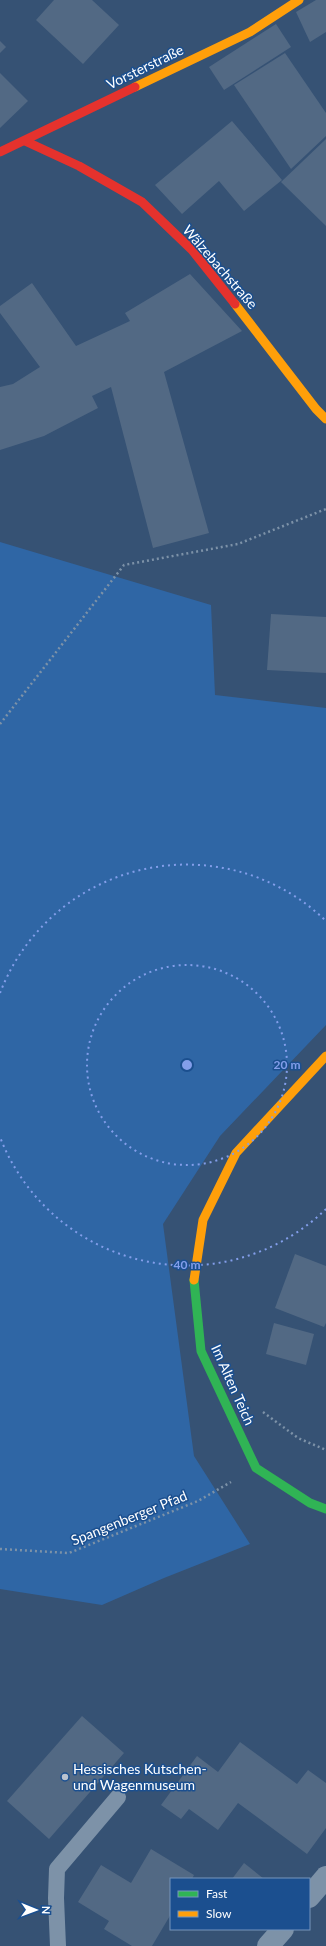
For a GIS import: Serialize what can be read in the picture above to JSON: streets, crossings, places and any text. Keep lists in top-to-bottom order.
{
  "streets": {
    "street": ["Vorsterstraße", "Wälzebachstraße", "Im Alten Teich"],
    "path": ["Spangenberger Pfad"]
  },
  "crossings": [
    ["Vorsterstraße", "Wälzebachstraße"],
    ["Im Alten Teich", "Spangenberger Pfad"]
  ],
  "places": ["Hessisches Kutschen- und Wagenmuseum"],
  "legend": ["Fast", "Slow"],
  "north": "right",
  "rings": ["20 m", "40 m"]
}
